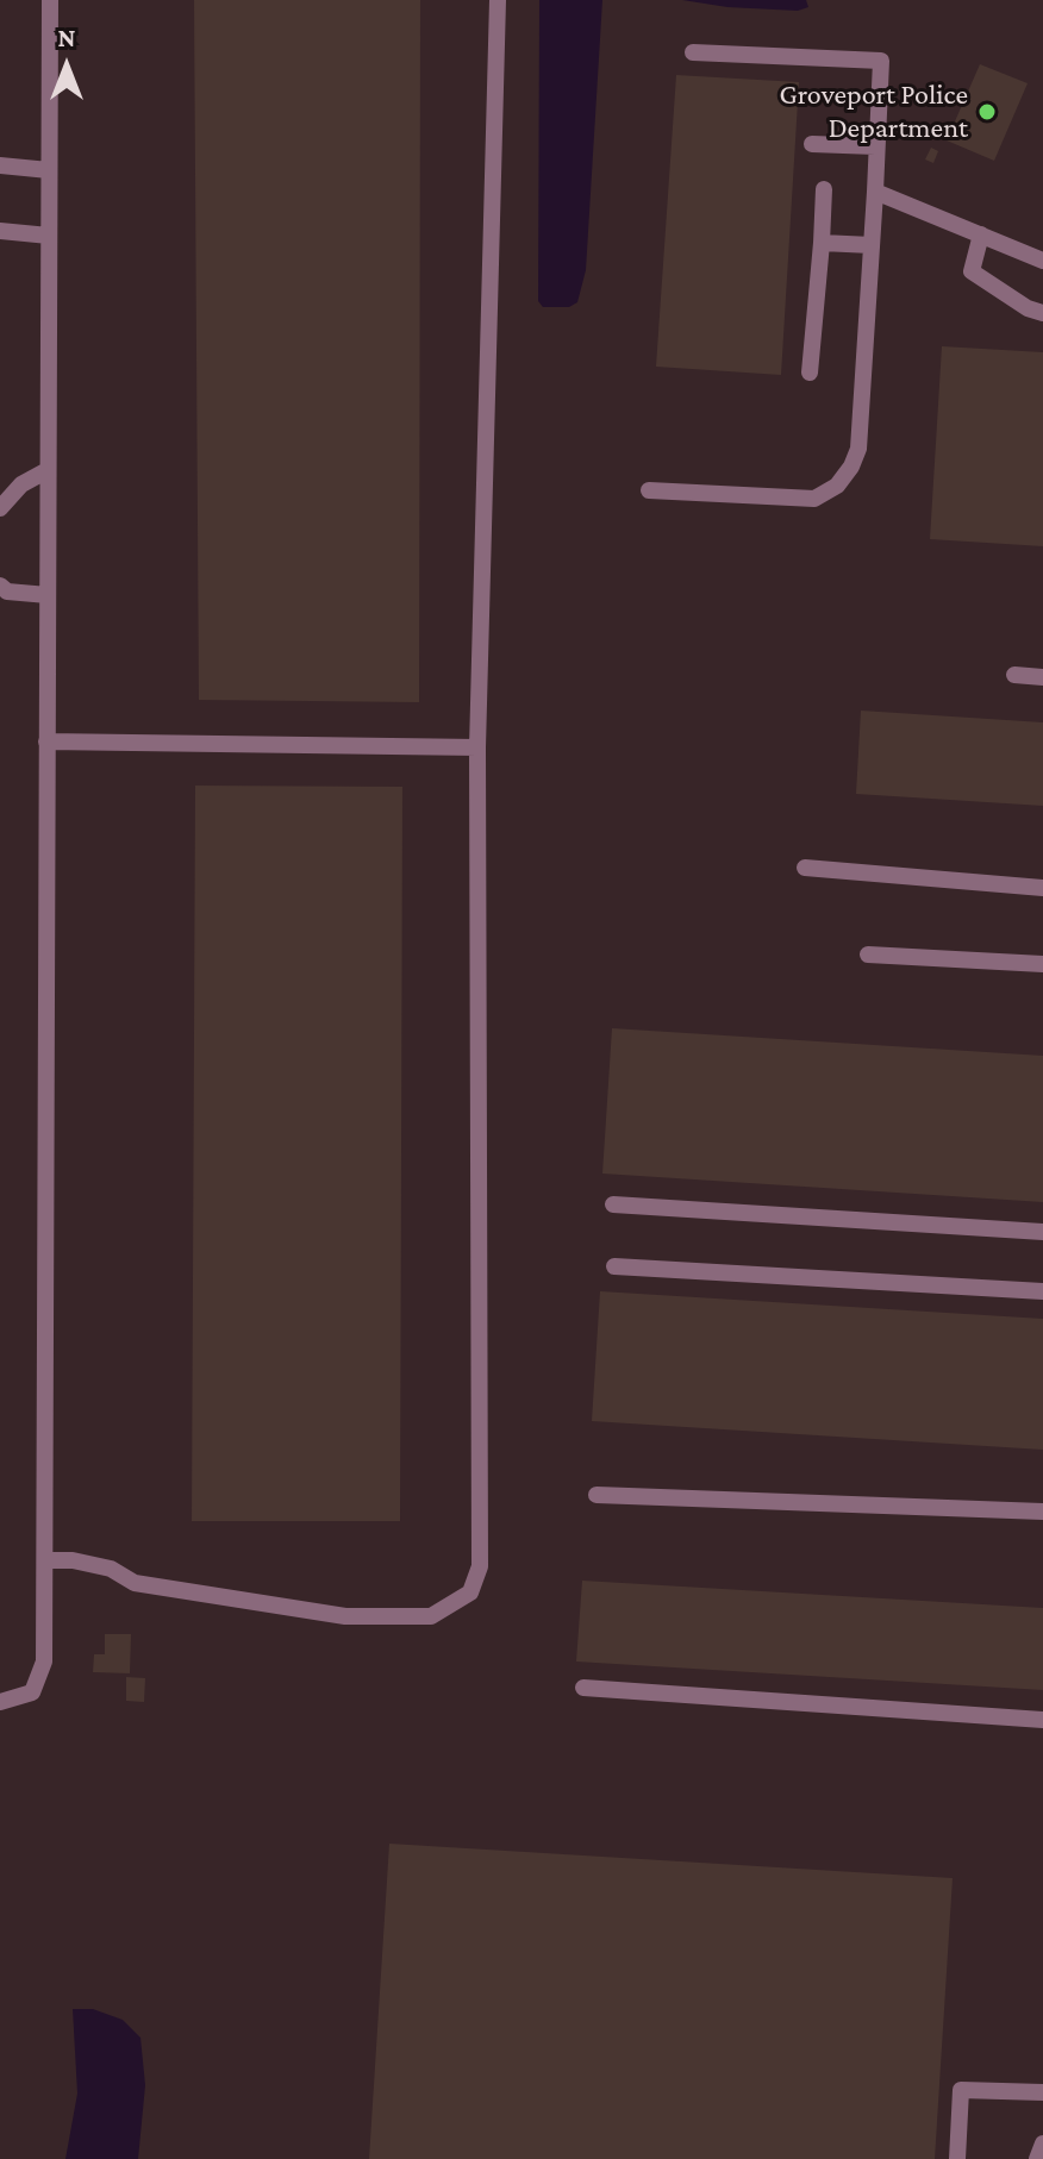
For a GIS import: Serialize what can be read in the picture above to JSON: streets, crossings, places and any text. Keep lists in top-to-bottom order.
{
  "places": ["Groveport Police Department"],
  "north": "top"
}
